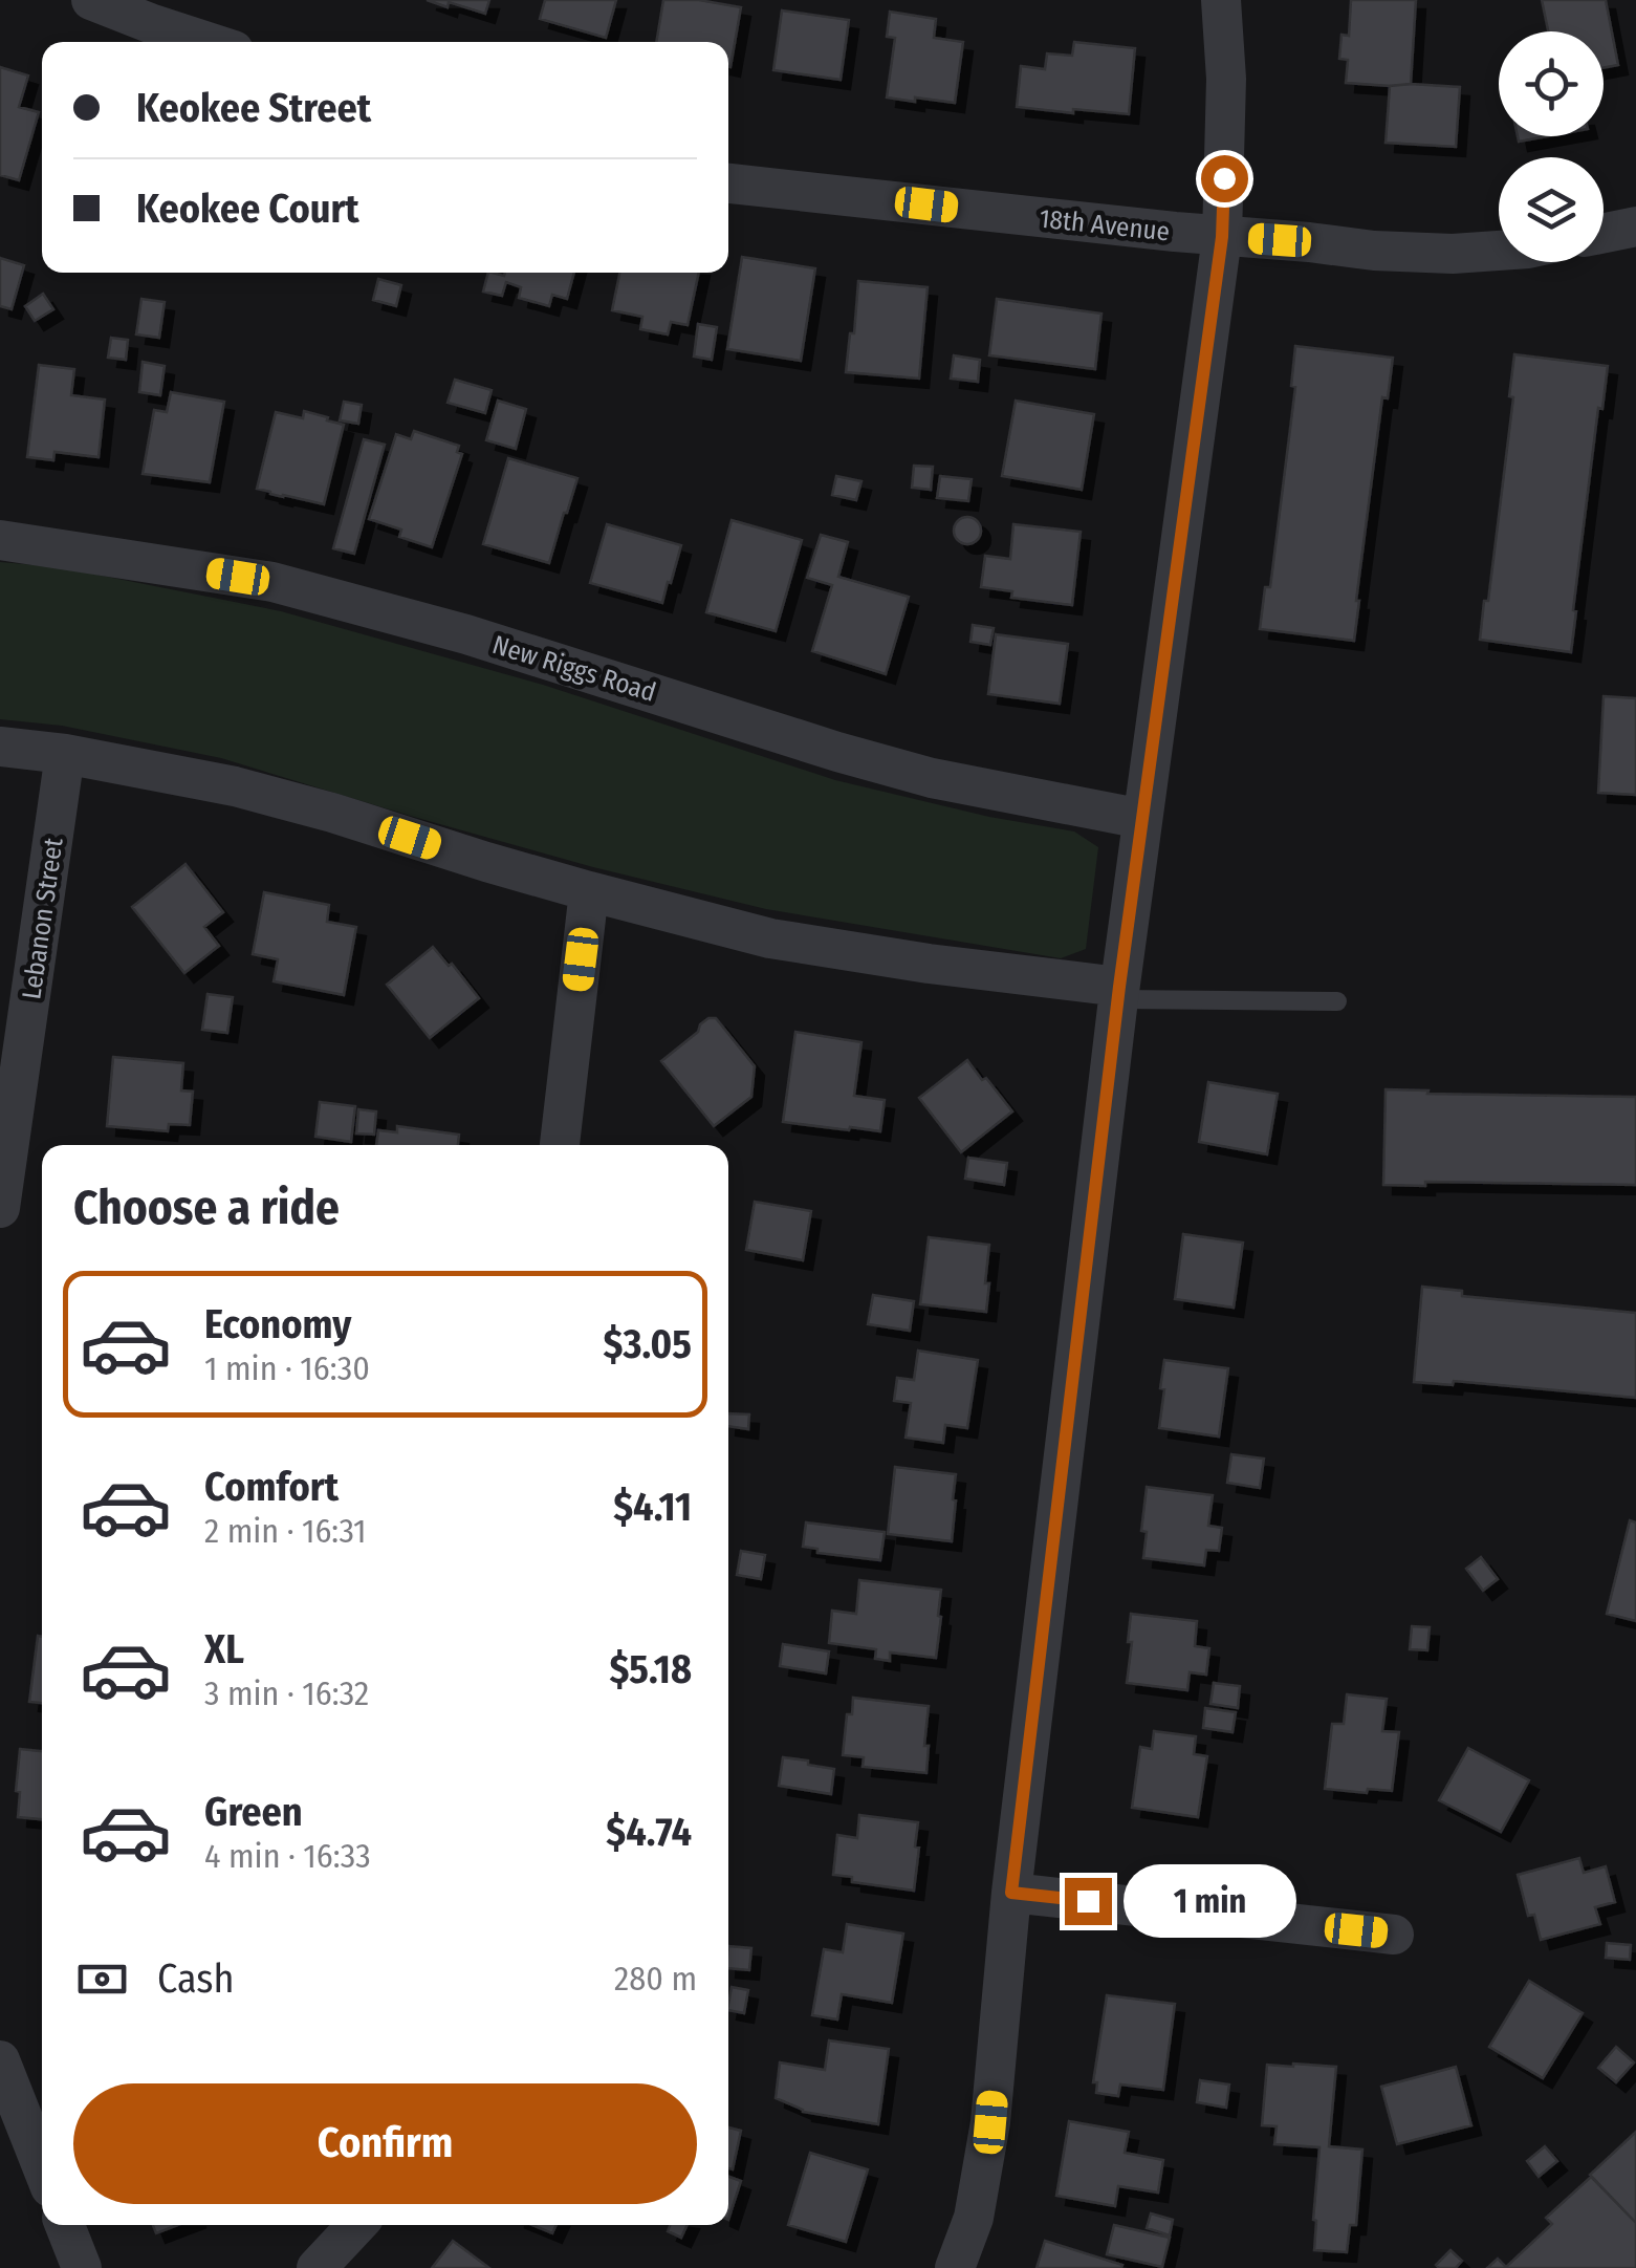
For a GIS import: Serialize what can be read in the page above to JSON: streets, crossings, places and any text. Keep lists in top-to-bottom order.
{
  "streets": {
    "street": ["18th Avenue", "New Riggs Road", "Lebanon Street"]
  },
  "page": {
    "banner": ["Keokee Street", "Keokee Court"],
    "heading": "Choose a ride",
    "list": [
      {
        "name": "Economy",
        "note": "1 min · 16:30",
        "value": "$3.05"
      },
      {
        "name": "Comfort",
        "note": "2 min · 16:31",
        "value": "$4.11"
      },
      {
        "name": "XL",
        "note": "3 min · 16:32",
        "value": "$5.18"
      },
      {
        "name": "Green",
        "note": "4 min · 16:33",
        "value": "$4.74"
      }
    ],
    "bubble": "1 min",
    "pay": ["Cash", "280 m"],
    "buttons": "Confirm"
  }
}
